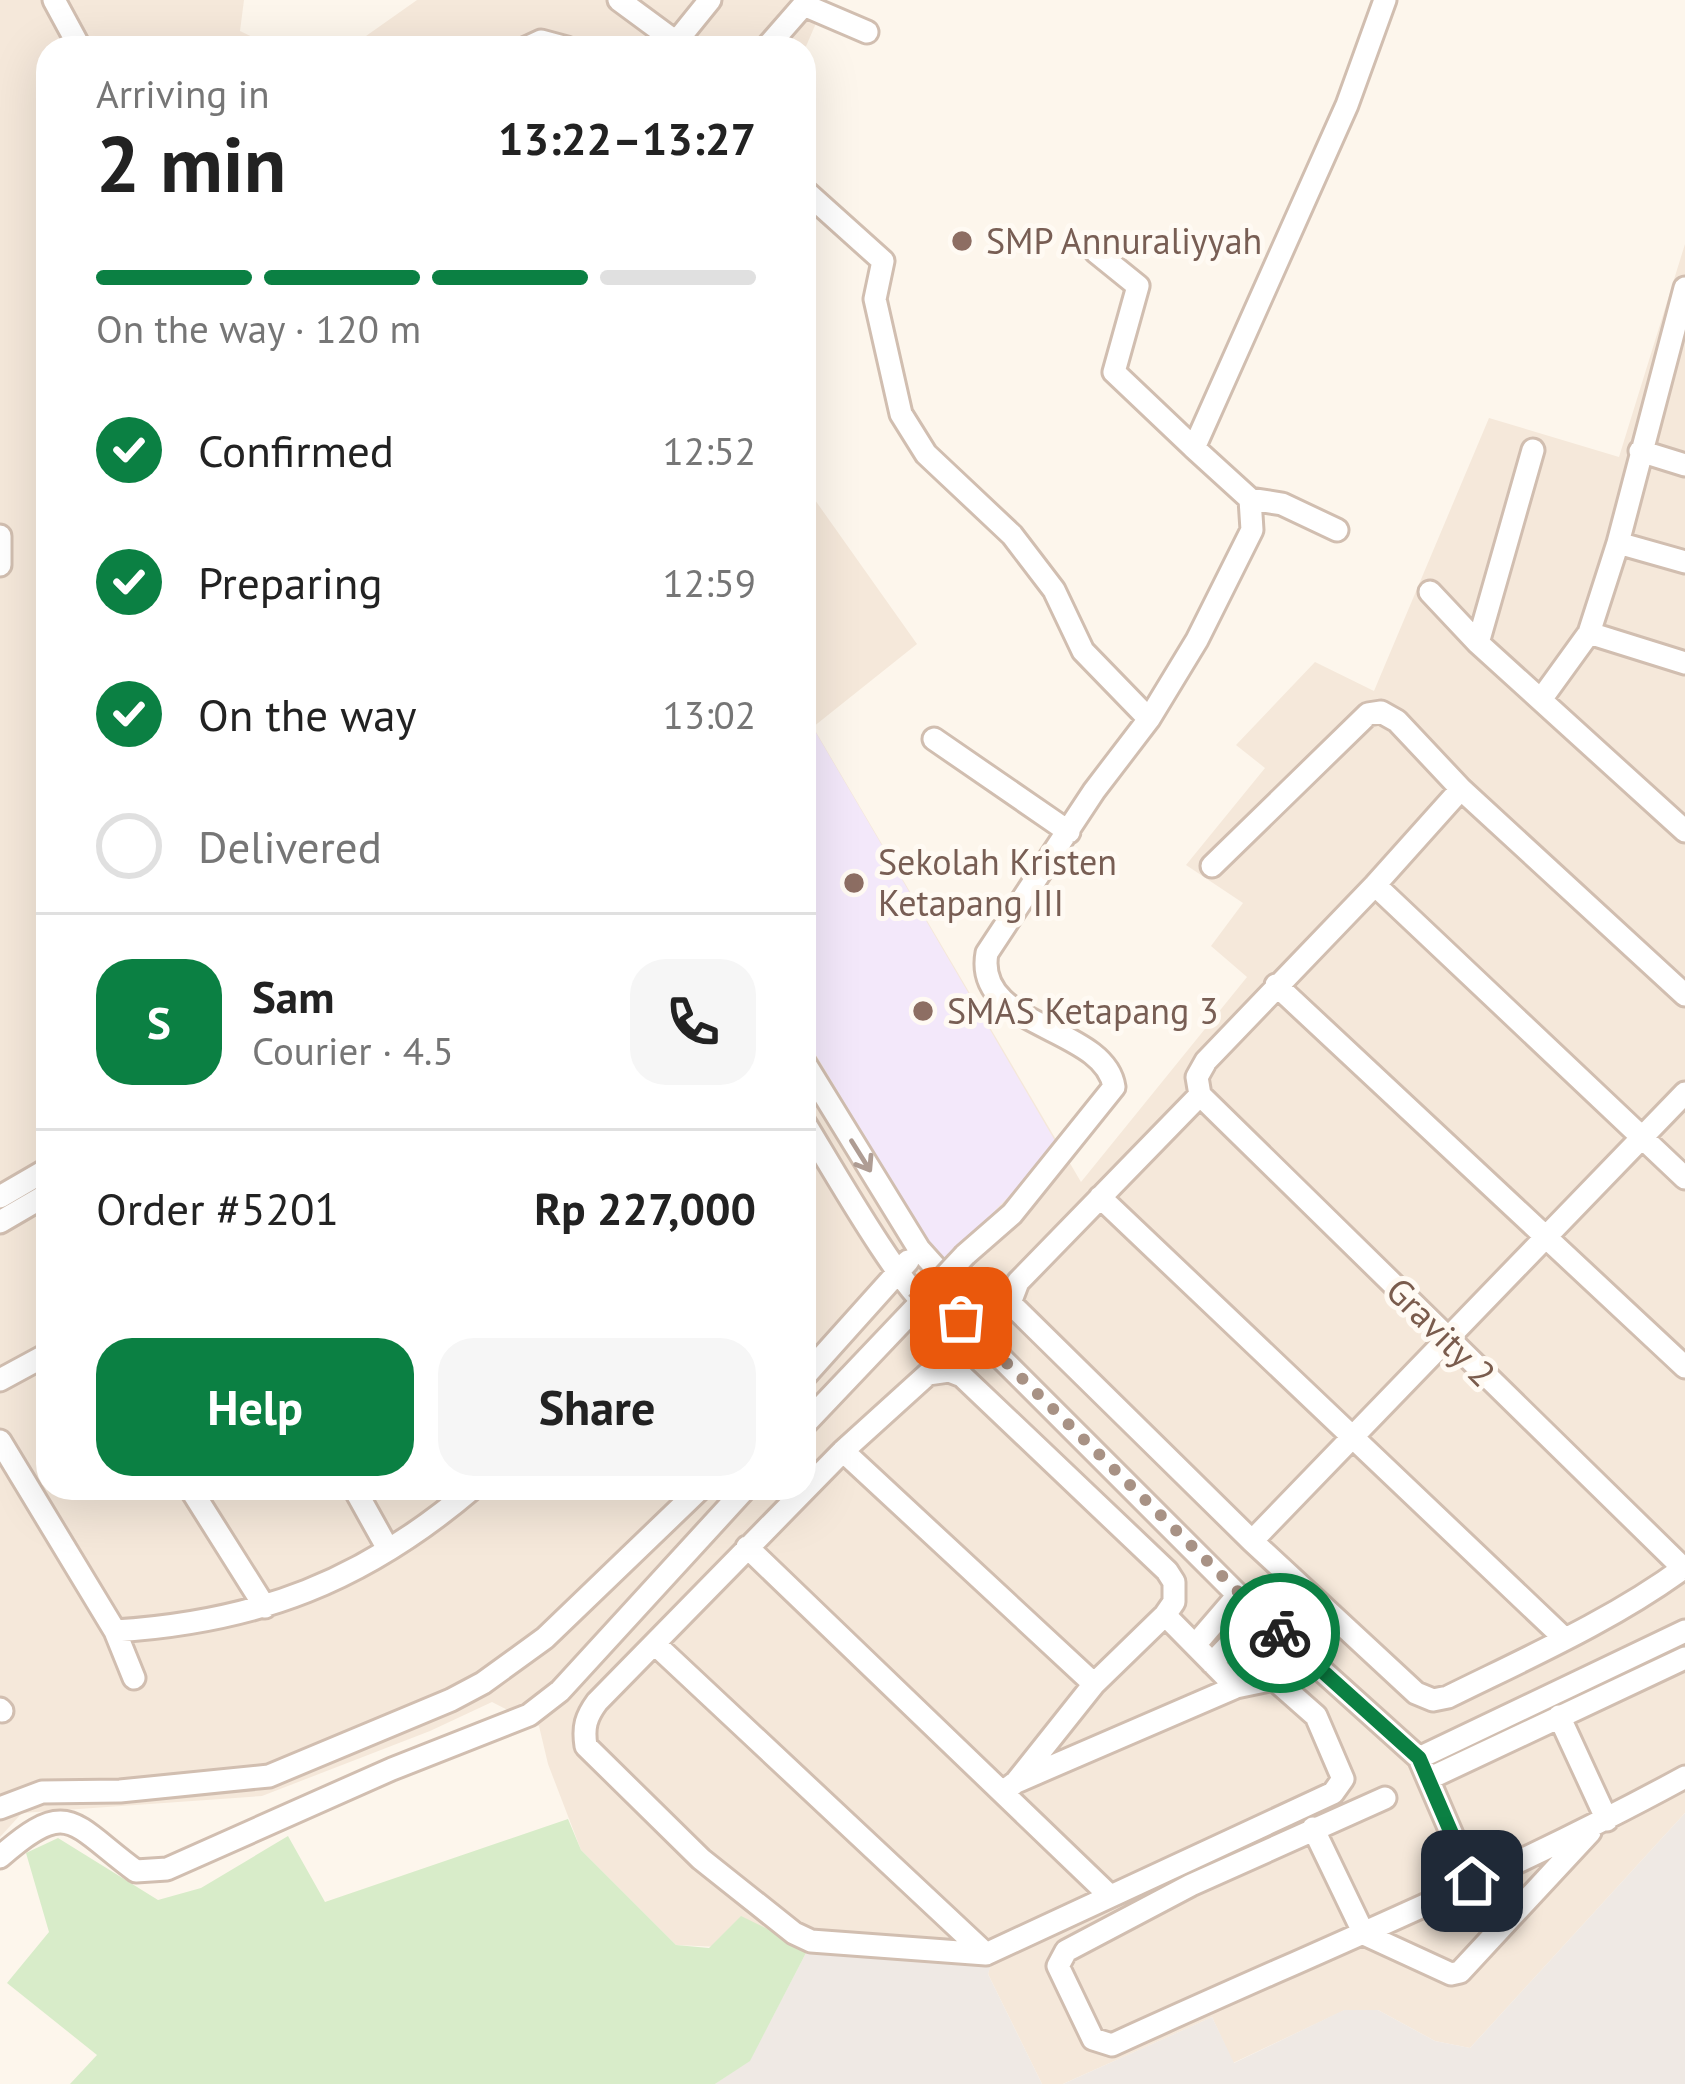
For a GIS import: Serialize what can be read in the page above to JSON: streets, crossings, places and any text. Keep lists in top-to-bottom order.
{
  "streets": {
    "street": ["Gravity 2"]
  },
  "places": ["SMP Annuraliyyah", "Sekolah Kristen Ketapang III", "SMAS Ketapang 3"],
  "page": {
    "heading": ["2 min", "Arriving in", "13:22–13:27"],
    "panel": [
      "Sam",
      "Courier · 4.5",
      "Order #5201",
      "Rp 227,000"
    ],
    "bar": "On the way · 120 m",
    "list": [
      ["Confirmed", "12:52"],
      ["Preparing", "12:59"],
      ["On the way", "13:02"],
      "Delivered"
    ],
    "round": "S",
    "buttons": ["Help", "Share"]
  }
}
